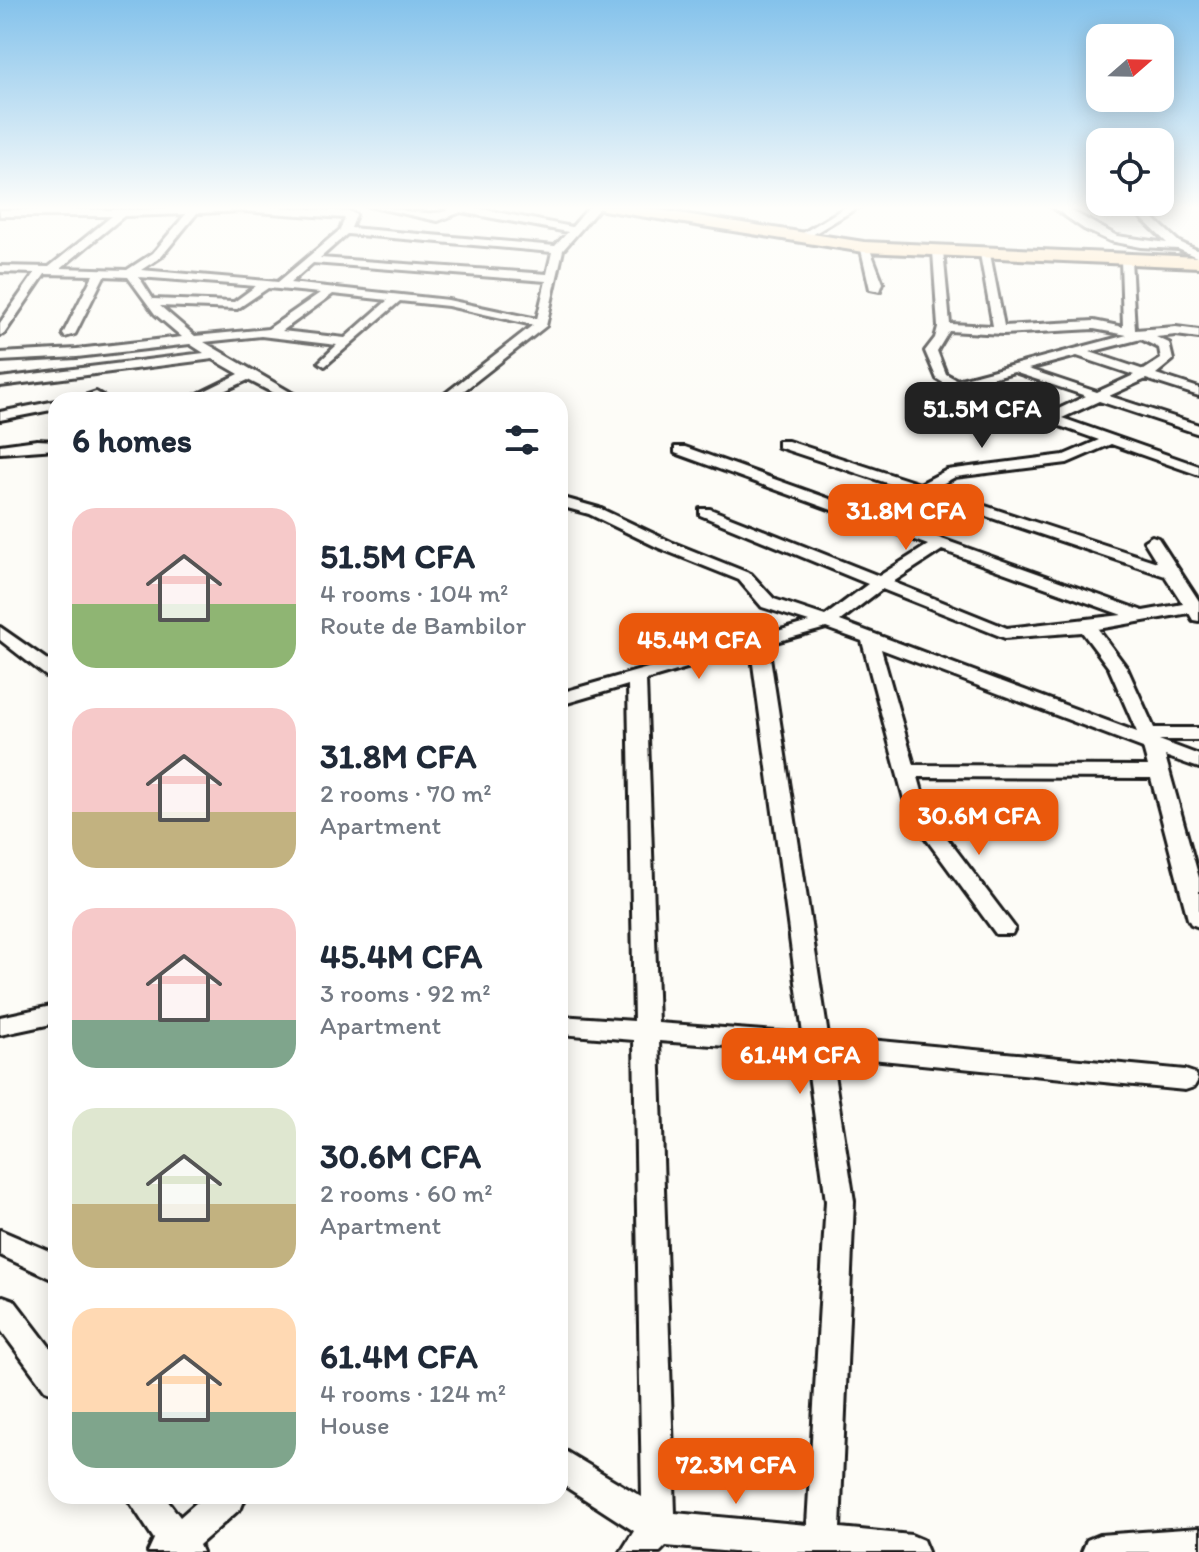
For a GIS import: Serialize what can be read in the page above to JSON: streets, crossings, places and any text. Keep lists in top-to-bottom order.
{
  "north": "right",
  "page": {
    "price": [
      "51.5M CFA",
      "31.8M CFA",
      "45.4M CFA",
      "30.6M CFA",
      "61.4M CFA",
      "72.3M CFA"
    ],
    "heading": "6 homes",
    "list": [
      {
        "name": "51.5M CFA",
        "note": "4 rooms · 104 m² · Route de Bambilor"
      },
      {
        "name": "31.8M CFA",
        "note": "2 rooms · 70 m² · Apartment"
      },
      {
        "name": "45.4M CFA",
        "note": "3 rooms · 92 m² · Apartment"
      },
      {
        "name": "30.6M CFA",
        "note": "2 rooms · 60 m² · Apartment"
      },
      {
        "name": "61.4M CFA",
        "note": "4 rooms · 124 m² · House"
      }
    ]
  }
}
